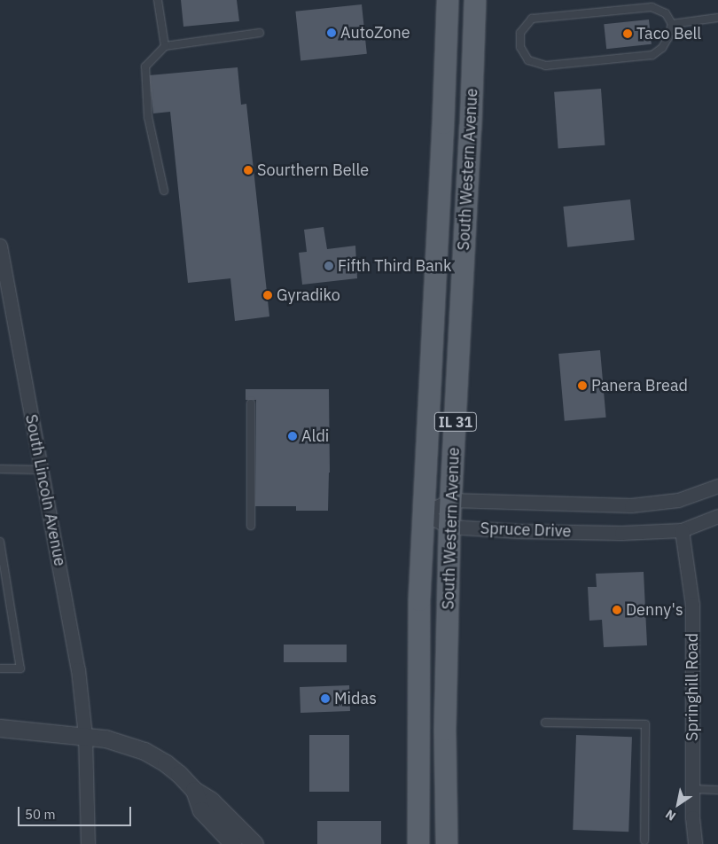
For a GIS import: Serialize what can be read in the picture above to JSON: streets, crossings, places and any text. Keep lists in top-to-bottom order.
{
  "streets": {
    "main road": ["South Western Avenue", "IL 31"],
    "street": ["South Lincoln Avenue", "Spruce Drive", "Springhill Road"]
  },
  "crossings": [
    ["South Western Avenue", "Spruce Drive"],
    ["Spruce Drive", "Springhill Road"]
  ],
  "places": [
    "AutoZone",
    "Taco Bell",
    "Sourthern Belle",
    "Fifth Third Bank",
    "Gyradiko",
    "Panera Bread",
    "Aldi",
    "Denny's",
    "Midas"
  ],
  "scale_bar": "50 m",
  "north": "bottom left"
}
